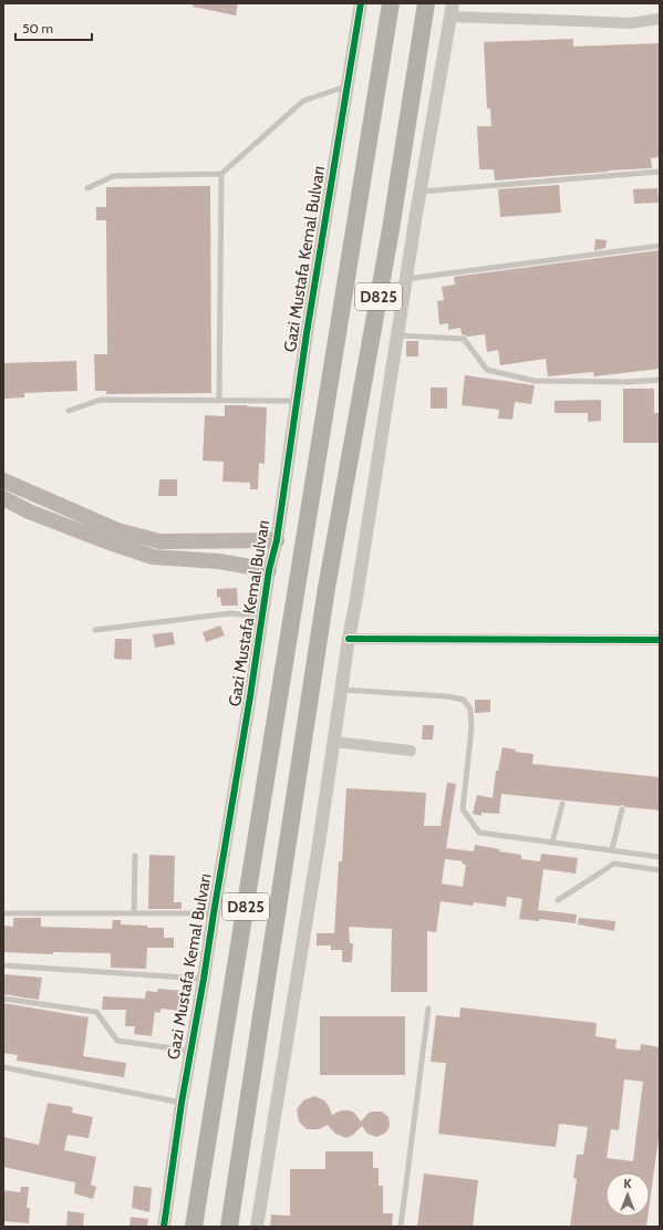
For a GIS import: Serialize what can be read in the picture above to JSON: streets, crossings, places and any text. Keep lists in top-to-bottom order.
{
  "streets": {
    "highway": ["D825"],
    "street": ["Gazi Mustafa Kemal Bulvarı"]
  },
  "scale_bar": "50 m",
  "north": "top"
}
